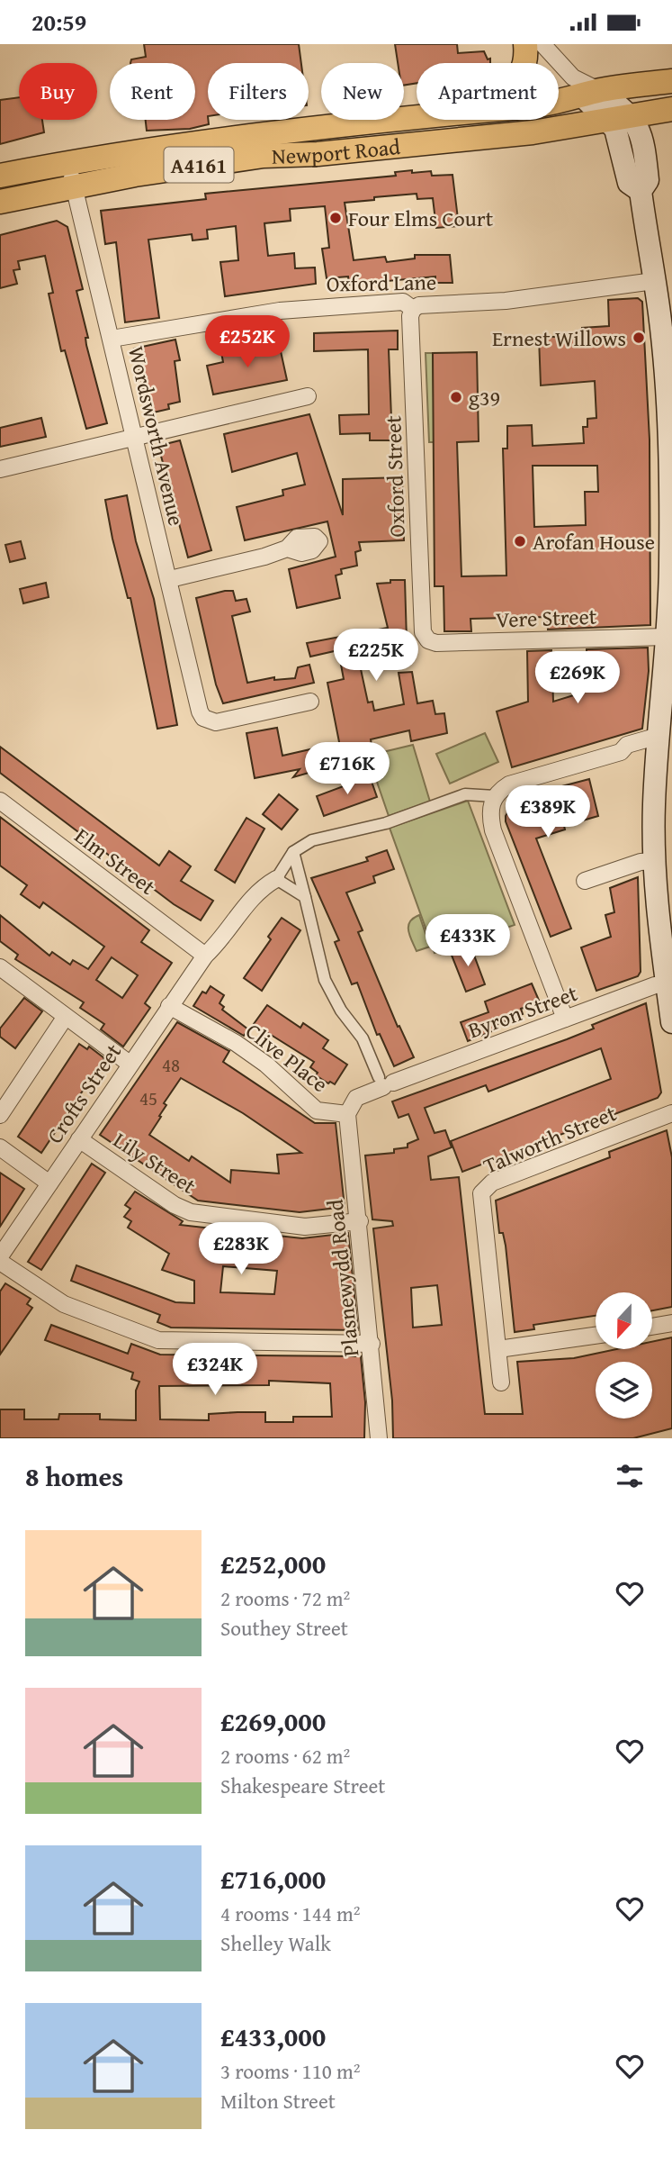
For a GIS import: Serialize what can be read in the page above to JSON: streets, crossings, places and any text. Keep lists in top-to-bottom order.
{
  "streets": {
    "main road": ["Newport Road", "A4161"],
    "street": [
      "Oxford Lane",
      "Wordsworth Avenue",
      "Oxford Street",
      "Vere Street",
      "Elm Street",
      "Byron Street",
      "Clive Place",
      "Crofts Street",
      "Talworth Street",
      "Lily Street",
      "Plasnewydd Road"
    ]
  },
  "crossings": [
    ["Newport Road", "Wordsworth Avenue"],
    ["Oxford Lane", "Wordsworth Avenue"],
    ["Oxford Lane", "Oxford Street"],
    ["Oxford Street", "Vere Street"],
    ["Elm Street", "Crofts Street"],
    ["Byron Street", "Clive Place"],
    ["Byron Street", "Plasnewydd Road"],
    ["Clive Place", "Crofts Street"],
    ["Clive Place", "Plasnewydd Road"],
    ["Crofts Street", "Lily Street"],
    ["Lily Street", "Plasnewydd Road"]
  ],
  "places": [
    "Four Elms Court",
    "Ernest Willows",
    "g39",
    "Arofan House"
  ],
  "house_numbers": ["48", "45"],
  "north": "bottom",
  "page": {
    "status": "20:59",
    "chip": [
      "Buy",
      "Rent",
      "Filters",
      "New",
      "Apartment"
    ],
    "price": [
      "£252K",
      "£225K",
      "£269K",
      "£716K",
      "£389K",
      "£433K",
      "£283K",
      "£324K"
    ],
    "heading": "8 homes",
    "list": [
      {
        "name": "£252,000",
        "note": "2 rooms · 72 m² · Southey Street"
      },
      {
        "name": "£269,000",
        "note": "2 rooms · 62 m² · Shakespeare Street"
      },
      {
        "name": "£716,000",
        "note": "4 rooms · 144 m² · Shelley Walk"
      },
      {
        "name": "£433,000",
        "note": "3 rooms · 110 m² · Milton Street"
      }
    ]
  }
}
